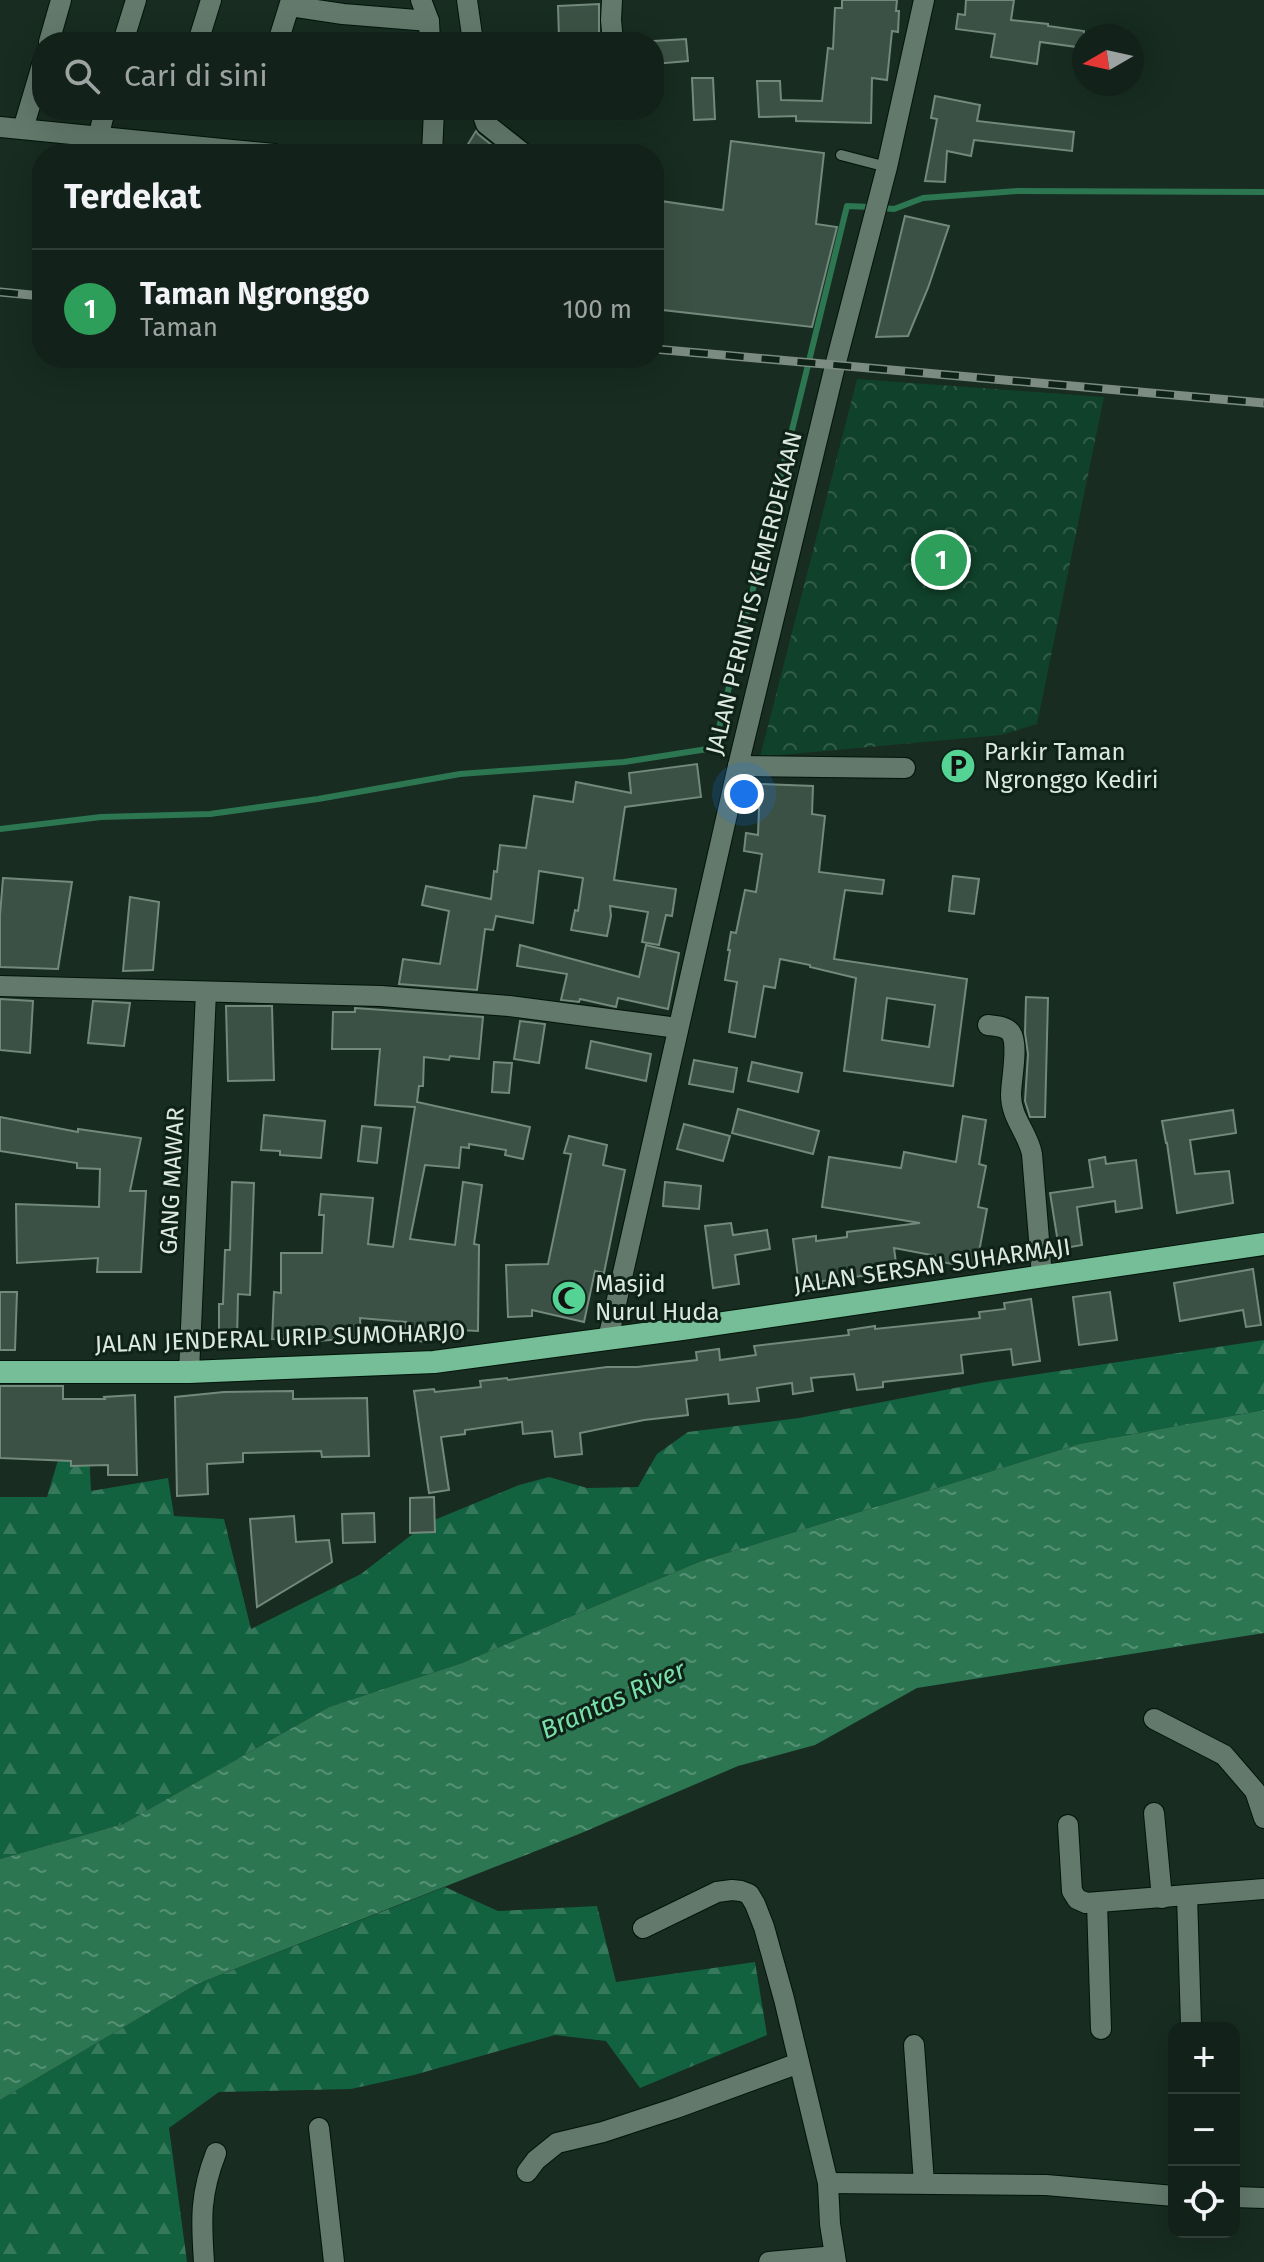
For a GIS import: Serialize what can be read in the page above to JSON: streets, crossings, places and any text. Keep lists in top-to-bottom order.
{
  "streets": {
    "highway": ["JALAN SERSAN SUHARMAJI", "JALAN JENDERAL URIP SUMOHARJO"],
    "street": ["JALAN PERINTIS KEMERDEKAAN", "GANG MAWAR"]
  },
  "crossings": [
    ["JALAN PERINTIS KEMERDEKAAN", "JALAN SERSAN SUHARMAJI"],
    ["JALAN PERINTIS KEMERDEKAAN", "JALAN JENDERAL URIP SUMOHARJO"],
    ["GANG MAWAR", "JALAN JENDERAL URIP SUMOHARJO"],
    ["JALAN SERSAN SUHARMAJI", "JALAN JENDERAL URIP SUMOHARJO"]
  ],
  "water": ["Brantas River"],
  "places": {
    "parking": ["Parkir Taman Ngronggo Kediri"],
    "mosque": ["Masjid Nurul Huda"]
  },
  "north": "left",
  "page": {
    "search": "Cari di sini",
    "heading": "Terdekat",
    "list": [
      {
        "mark": "1",
        "name": "Taman Ngronggo",
        "note": "Taman",
        "value": "100 m"
      }
    ],
    "pins": "1",
    "map_buttons": ["+", "−"]
  }
}
